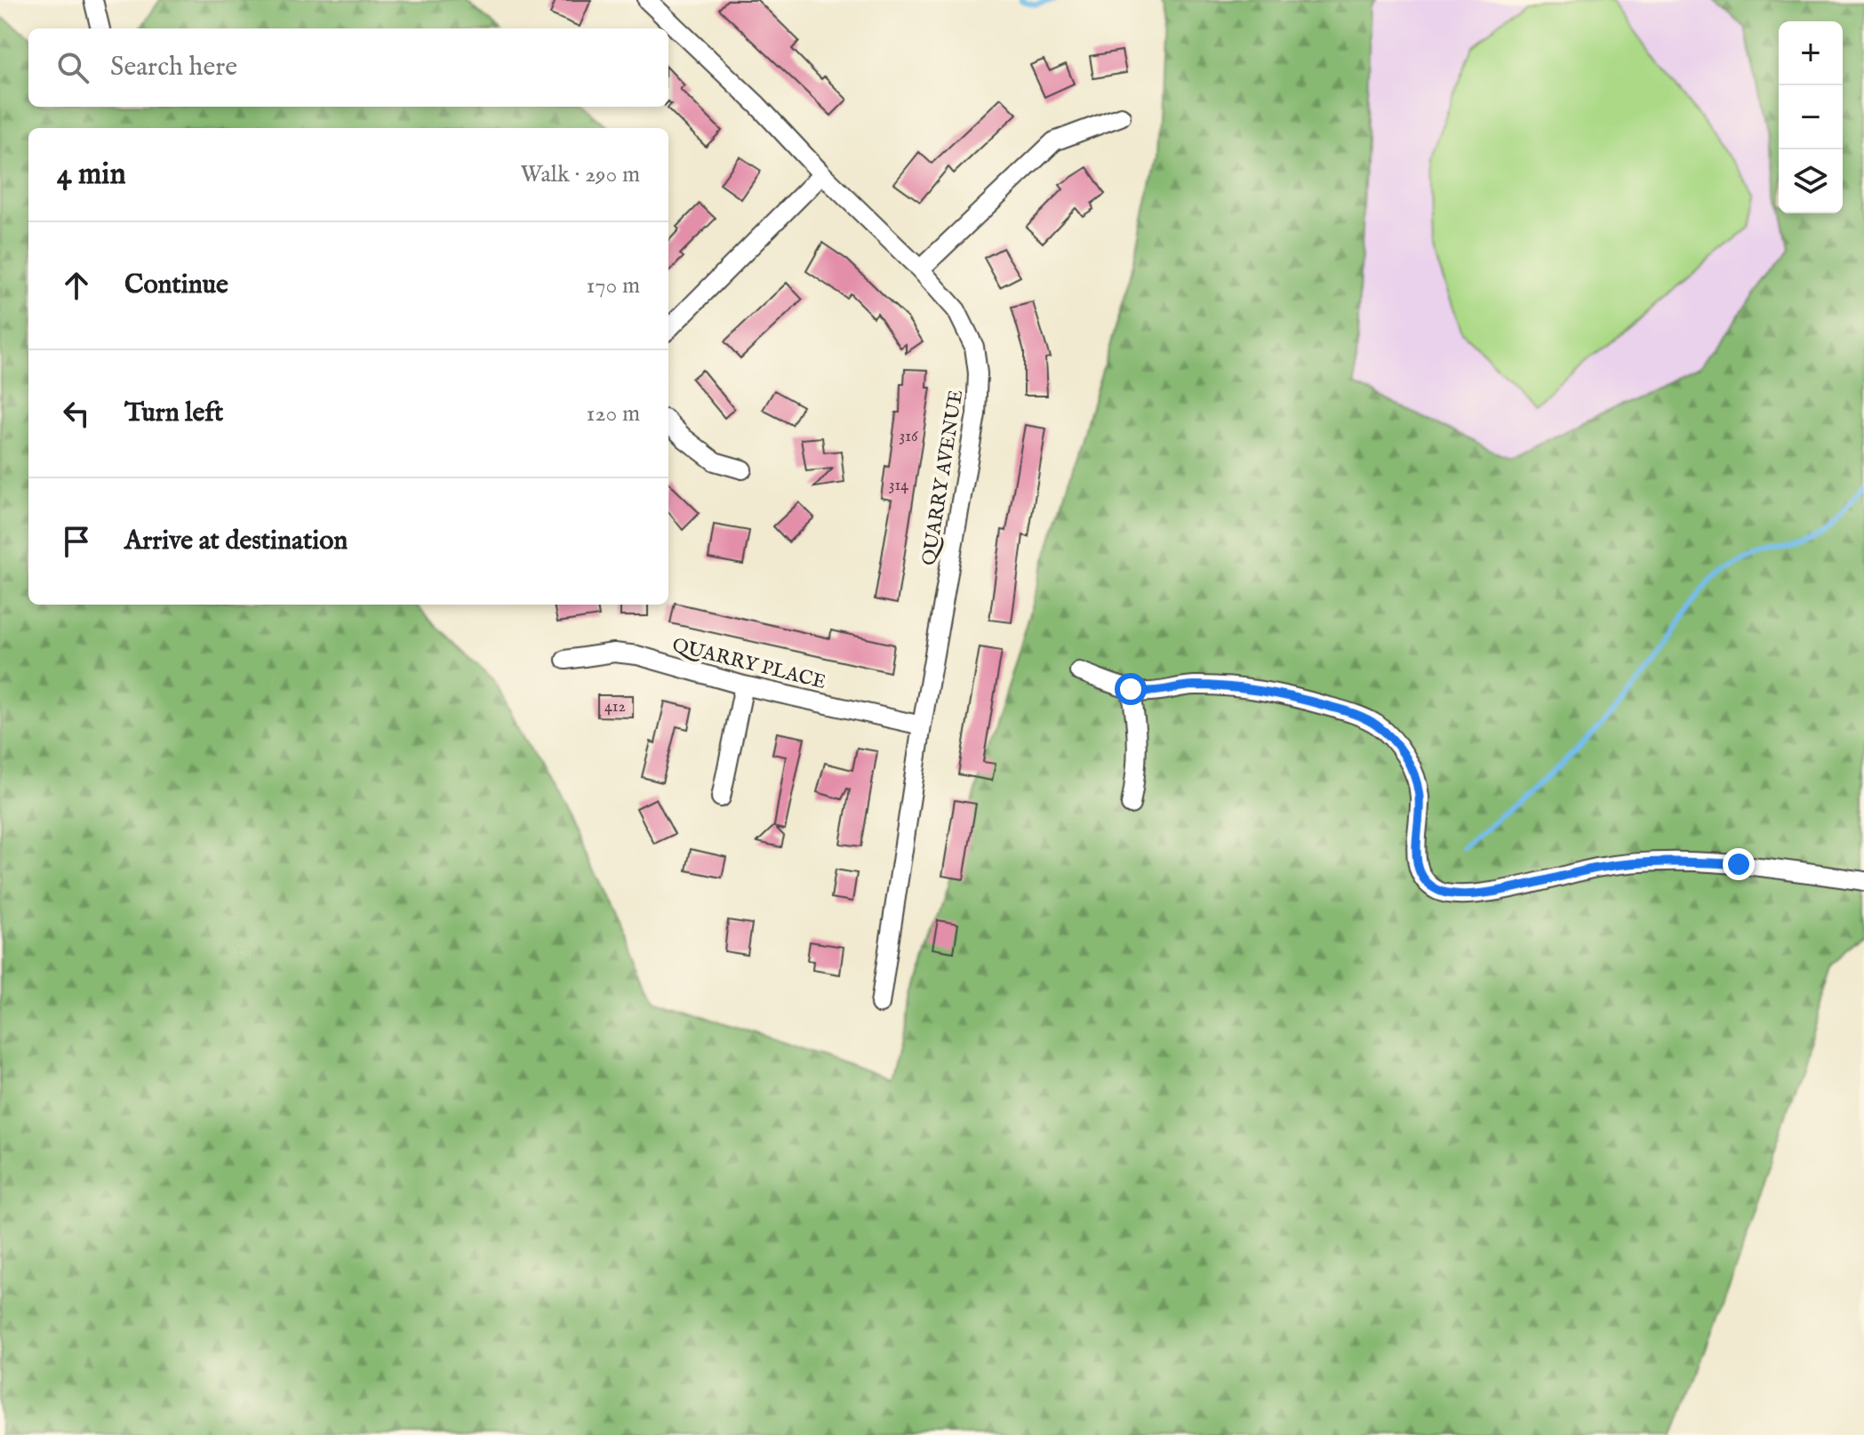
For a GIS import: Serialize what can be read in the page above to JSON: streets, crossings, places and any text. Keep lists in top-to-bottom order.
{
  "streets": {
    "street": ["QUARRY AVENUE", "QUARRY PLACE"]
  },
  "crossings": [
    ["QUARRY AVENUE", "QUARRY PLACE"]
  ],
  "house_numbers": ["316", "314", "412"],
  "page": {
    "map_buttons": ["+", "−"],
    "search": "Search here",
    "heading": ["4 min", "Walk · 290 m"],
    "list": [
      ["Continue", "170 m"],
      ["Turn left", "120 m"],
      "Arrive at destination"
    ]
  }
}
